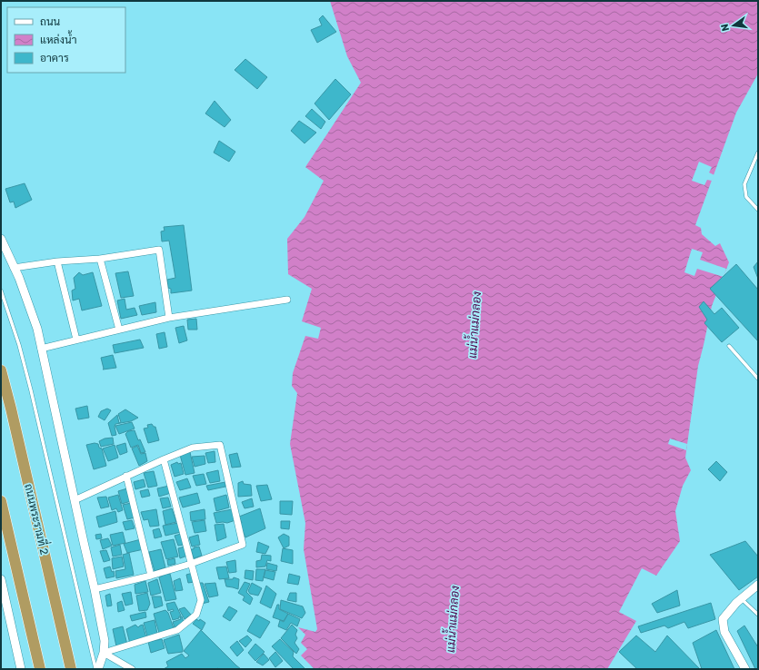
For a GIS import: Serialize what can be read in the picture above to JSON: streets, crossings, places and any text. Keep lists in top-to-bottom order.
{
  "streets": {
    "highway": ["ถนนพระรามที่ 2"]
  },
  "water": ["แม่น้ำแม่กลอง"],
  "legend": ["ถนน", "แหล่งน้ำ", "อาคาร"],
  "north": "left"
}
